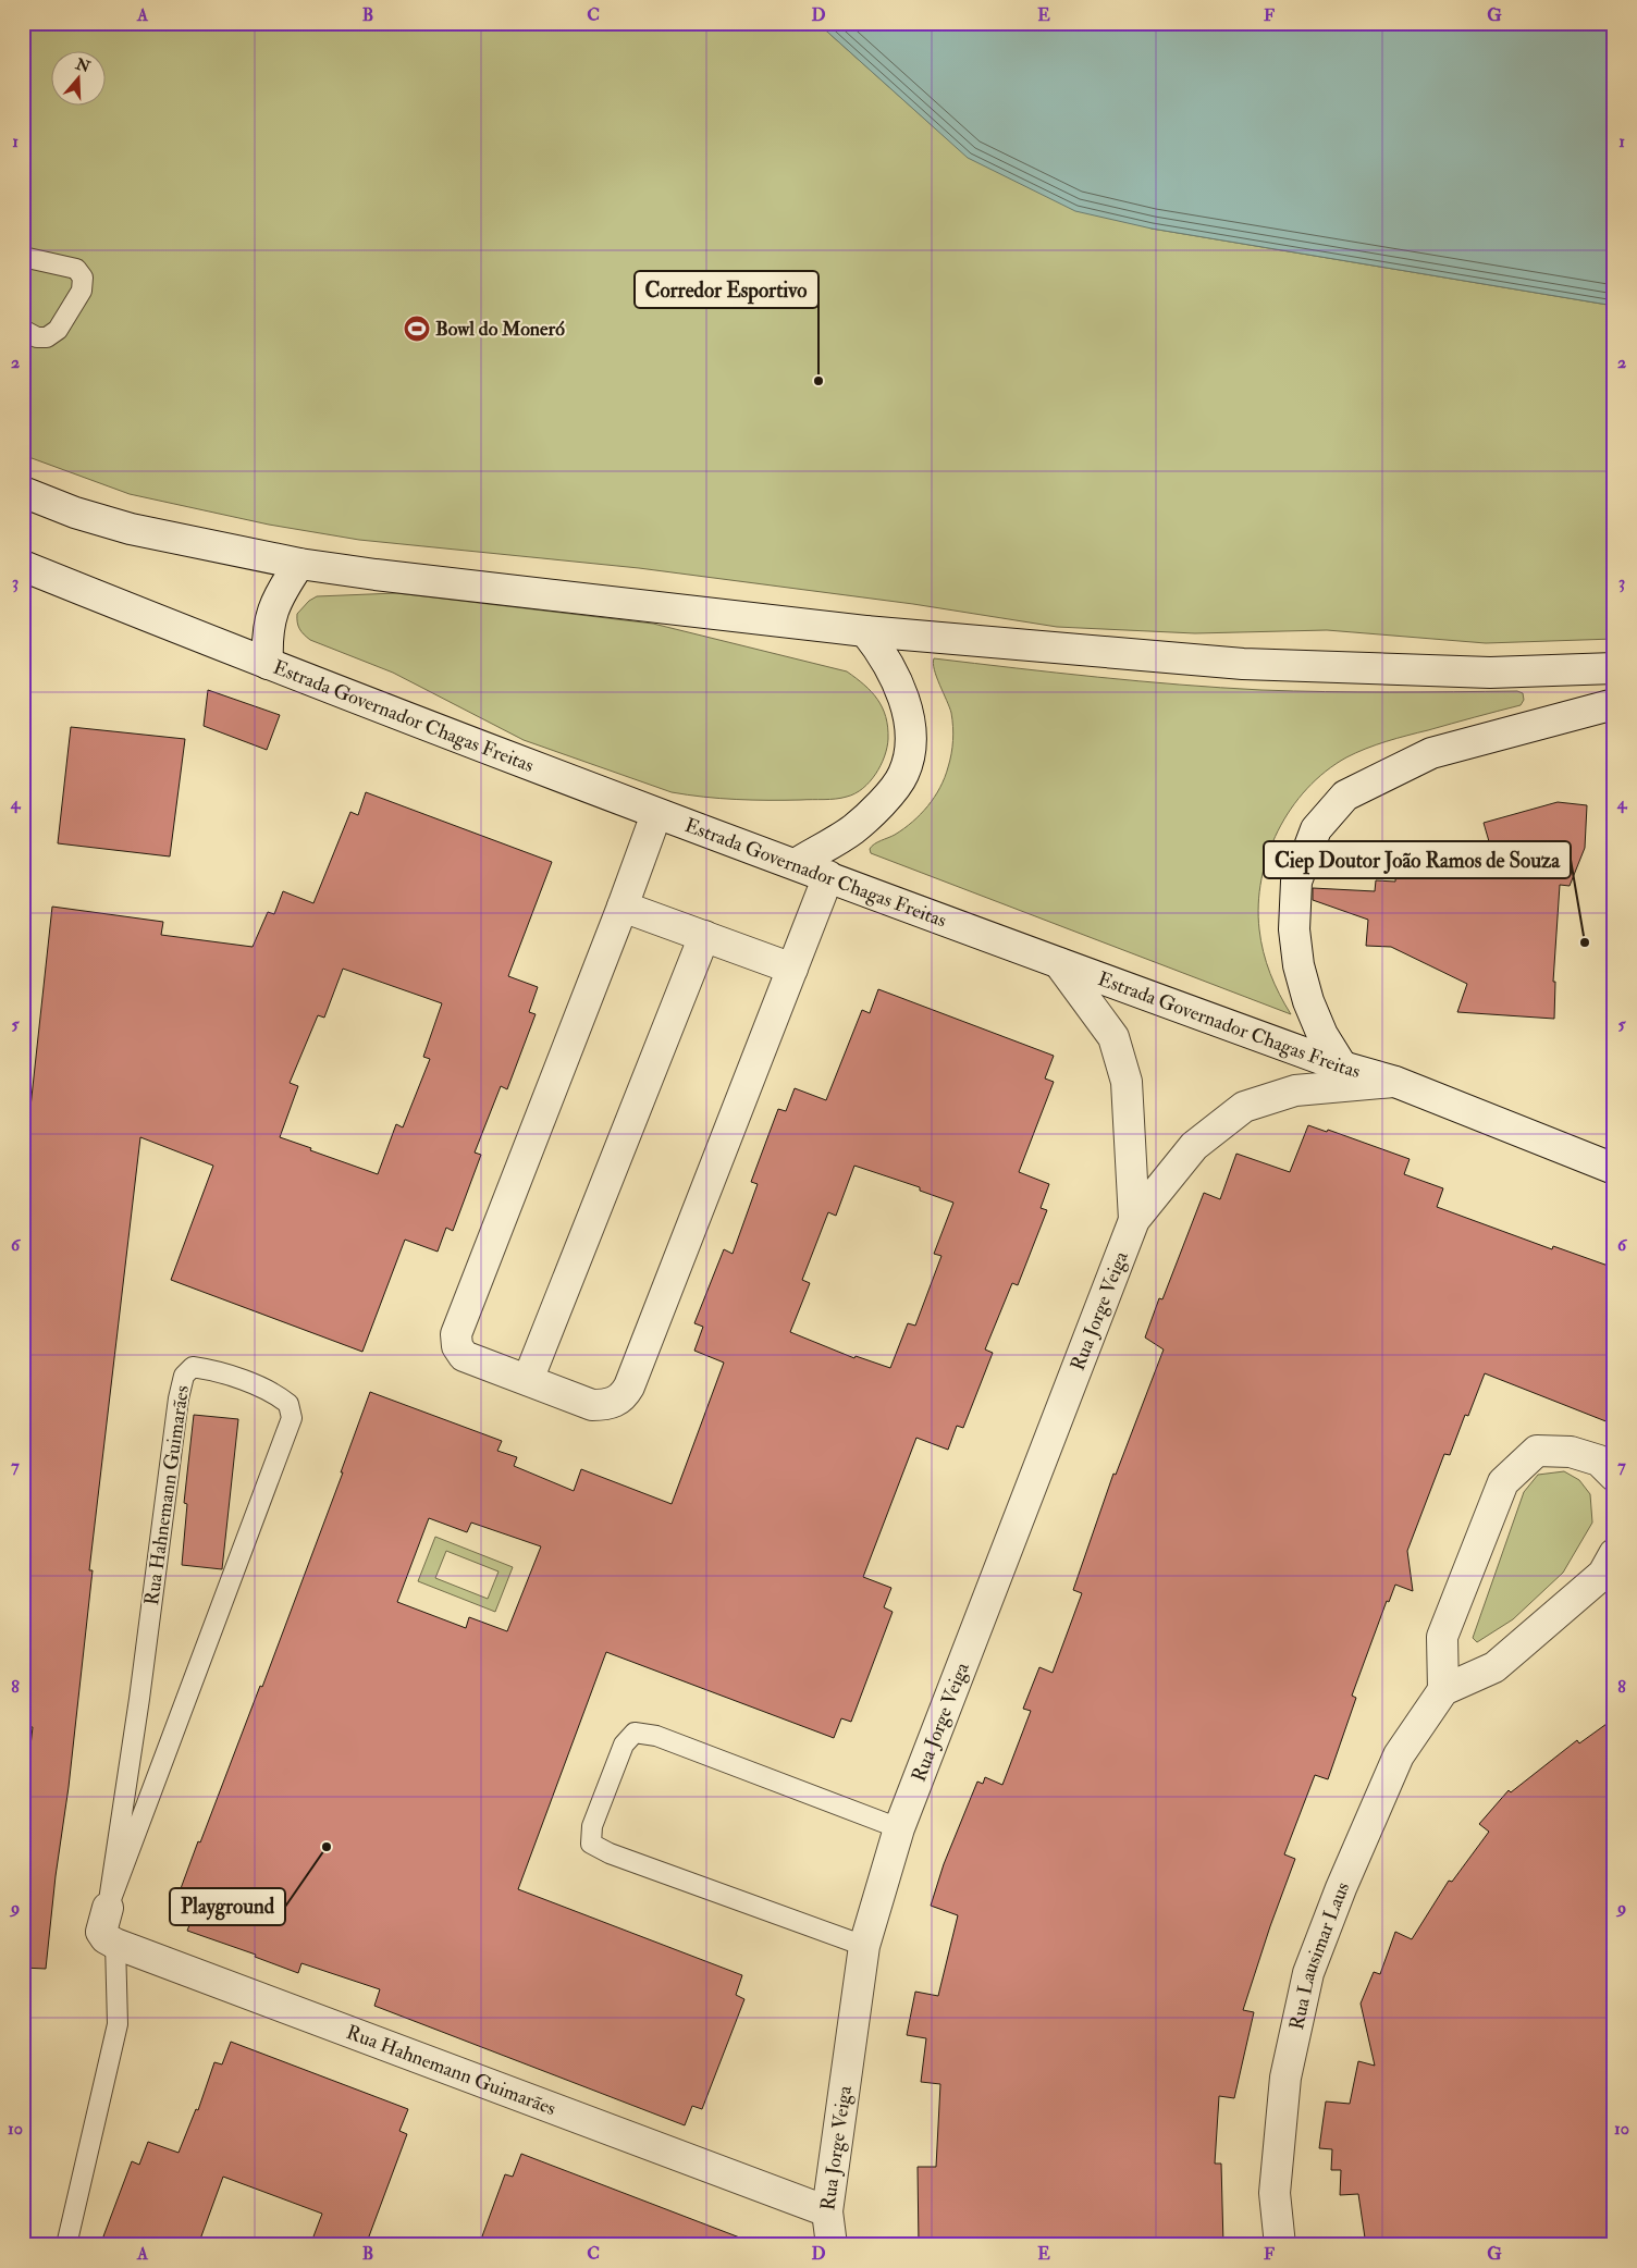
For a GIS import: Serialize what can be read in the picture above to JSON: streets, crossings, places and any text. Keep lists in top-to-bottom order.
{
  "streets": {
    "street": [
      "Estrada Governador Chagas Freitas",
      "Rua Jorge Veiga",
      "Rua Hahnemann Guimarães",
      "Rua Lausimar Laus"
    ]
  },
  "crossings": [
    ["Estrada Governador Chagas Freitas", "Rua Jorge Veiga"],
    ["Rua Jorge Veiga", "Rua Hahnemann Guimarães"]
  ],
  "places": {
    "sports": ["Bowl do Moneró"],
    "other": ["Corredor Esportivo", "Ciep Doutor João Ramos de Souza", "Playground"]
  },
  "north": "top",
  "grid": {
    "columns": [
      "A",
      "B",
      "C",
      "D",
      "E",
      "F",
      "G"
    ],
    "rows": [
      "1",
      "2",
      "3",
      "4",
      "5",
      "6",
      "7",
      "8",
      "9",
      "10"
    ]
  }
}
